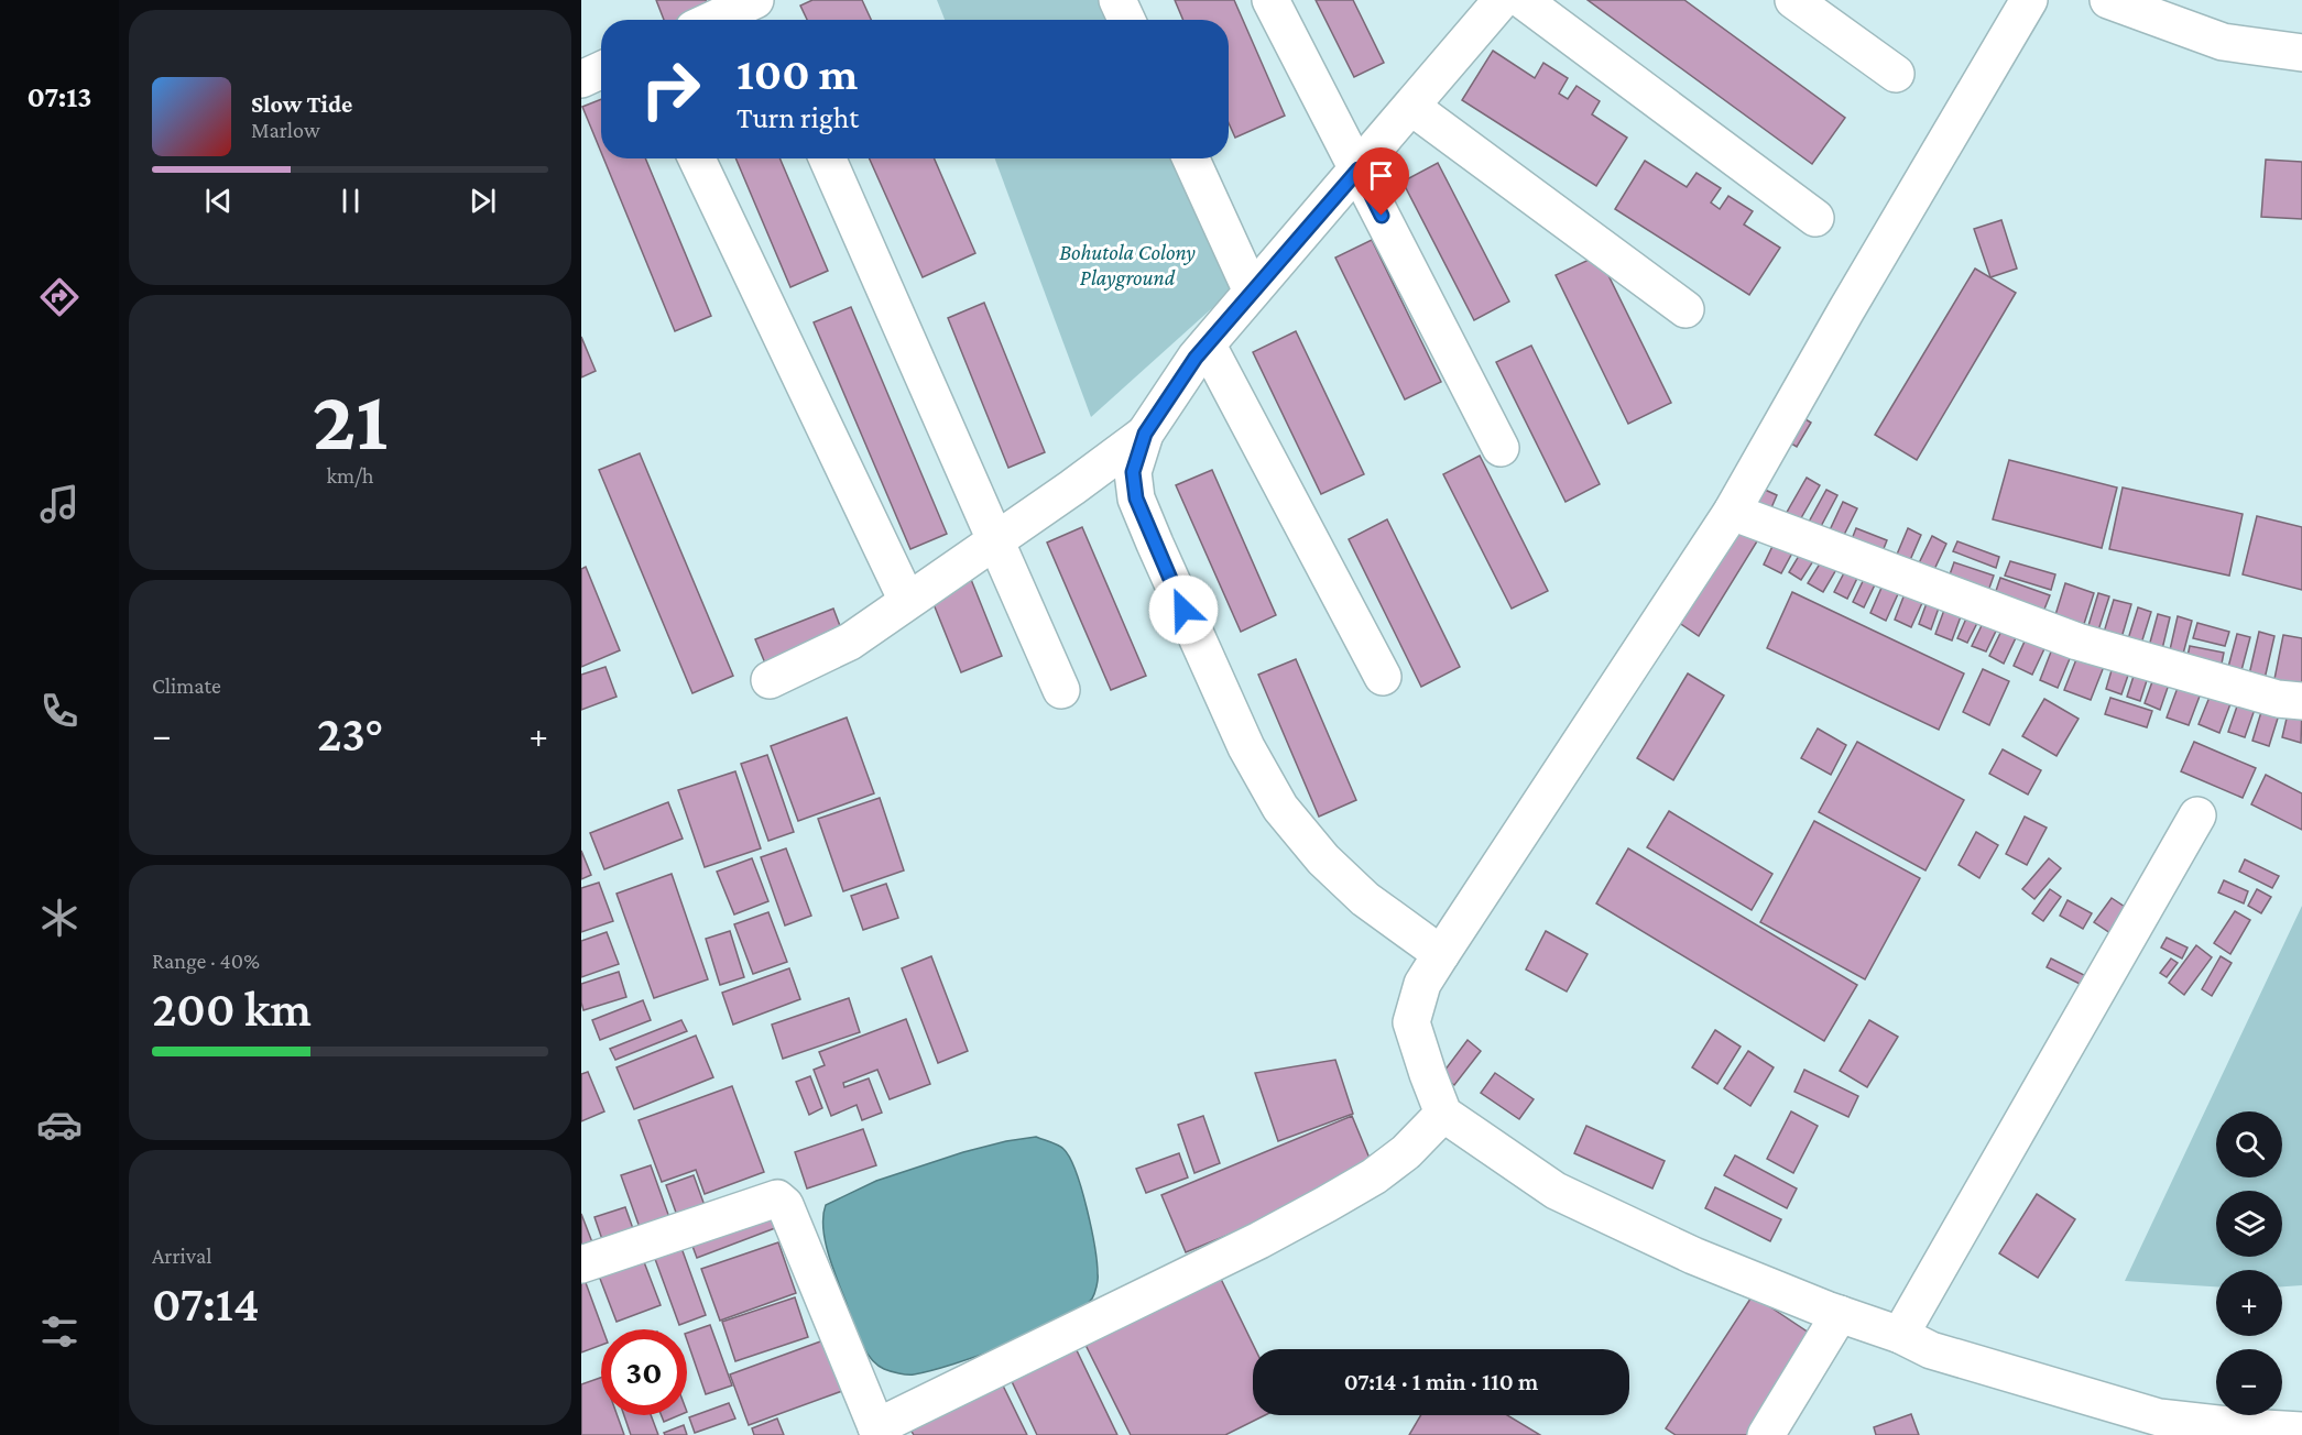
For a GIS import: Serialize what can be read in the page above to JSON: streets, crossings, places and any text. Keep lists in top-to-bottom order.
{
  "parks": ["Bohutola Colony Playground"],
  "page": {
    "tabs": "07:13",
    "turn": ["100 m", "Turn right"],
    "song": ["Slow Tide", "Marlow"],
    "tile": [
      ["21", "km/h"],
      "Climate",
      ["Range · 40%", "200 km"],
      ["Arrival", "07:14"]
    ],
    "heat": ["−", "23°", "+"],
    "map_buttons": ["+", "−"],
    "limit": "30",
    "trip": "07:14 · 1 min · 110 m"
  }
}
